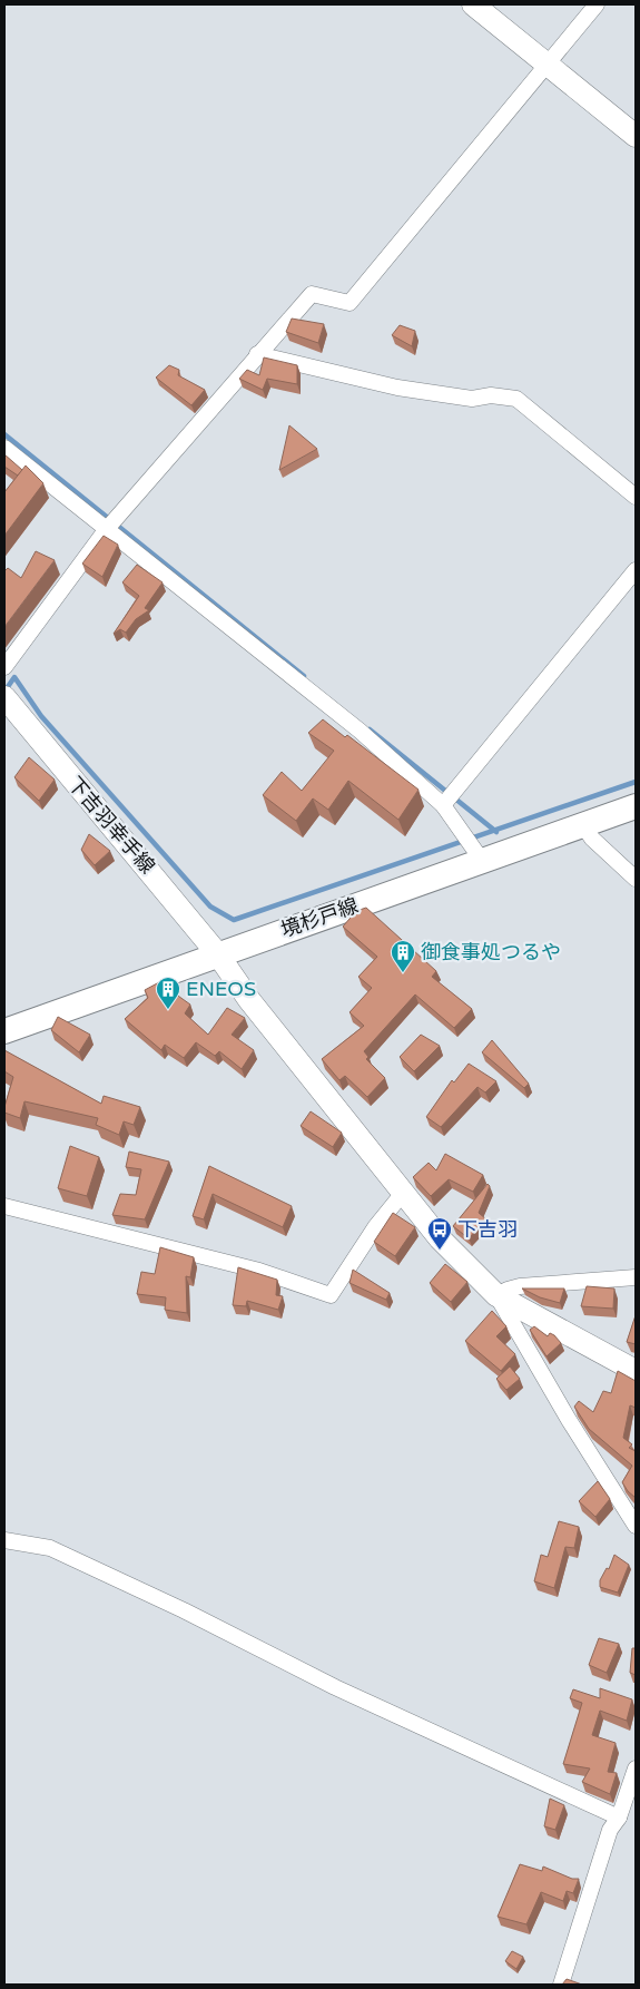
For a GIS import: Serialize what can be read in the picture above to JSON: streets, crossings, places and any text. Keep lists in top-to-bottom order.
{
  "streets": {
    "main road": ["境杉戸線"],
    "street": ["下吉羽幸手線"]
  },
  "crossings": [
    ["下吉羽幸手線", "境杉戸線"]
  ],
  "places": {
    "building": ["御食事処つるや", "ENEOS"],
    "bus stop": ["下吉羽"]
  }
}
